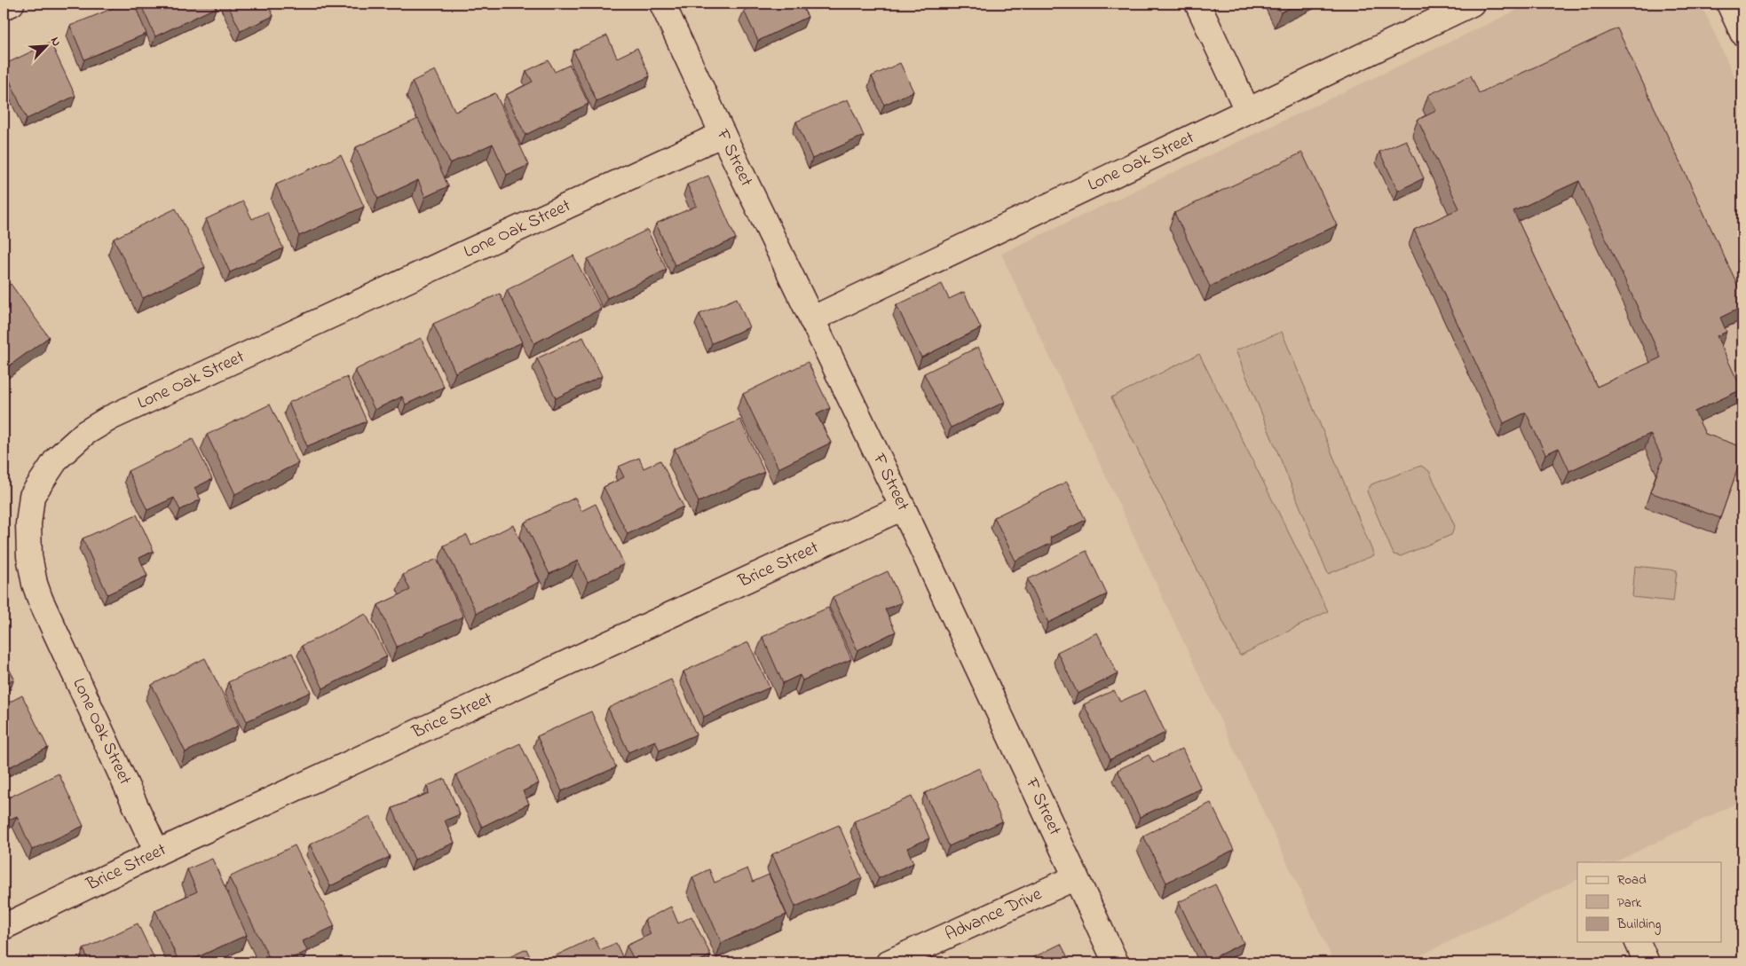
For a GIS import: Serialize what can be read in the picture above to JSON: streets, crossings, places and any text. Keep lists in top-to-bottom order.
{
  "streets": {
    "street": [
      "F Street",
      "Lone Oak Street",
      "Brice Street",
      "Advance Drive"
    ]
  },
  "crossings": [
    ["F Street", "Lone Oak Street"],
    ["F Street", "Brice Street"],
    ["F Street", "Advance Drive"],
    ["Lone Oak Street", "Brice Street"]
  ],
  "legend": ["Road", "Park", "Building"],
  "north": "top right"
}
